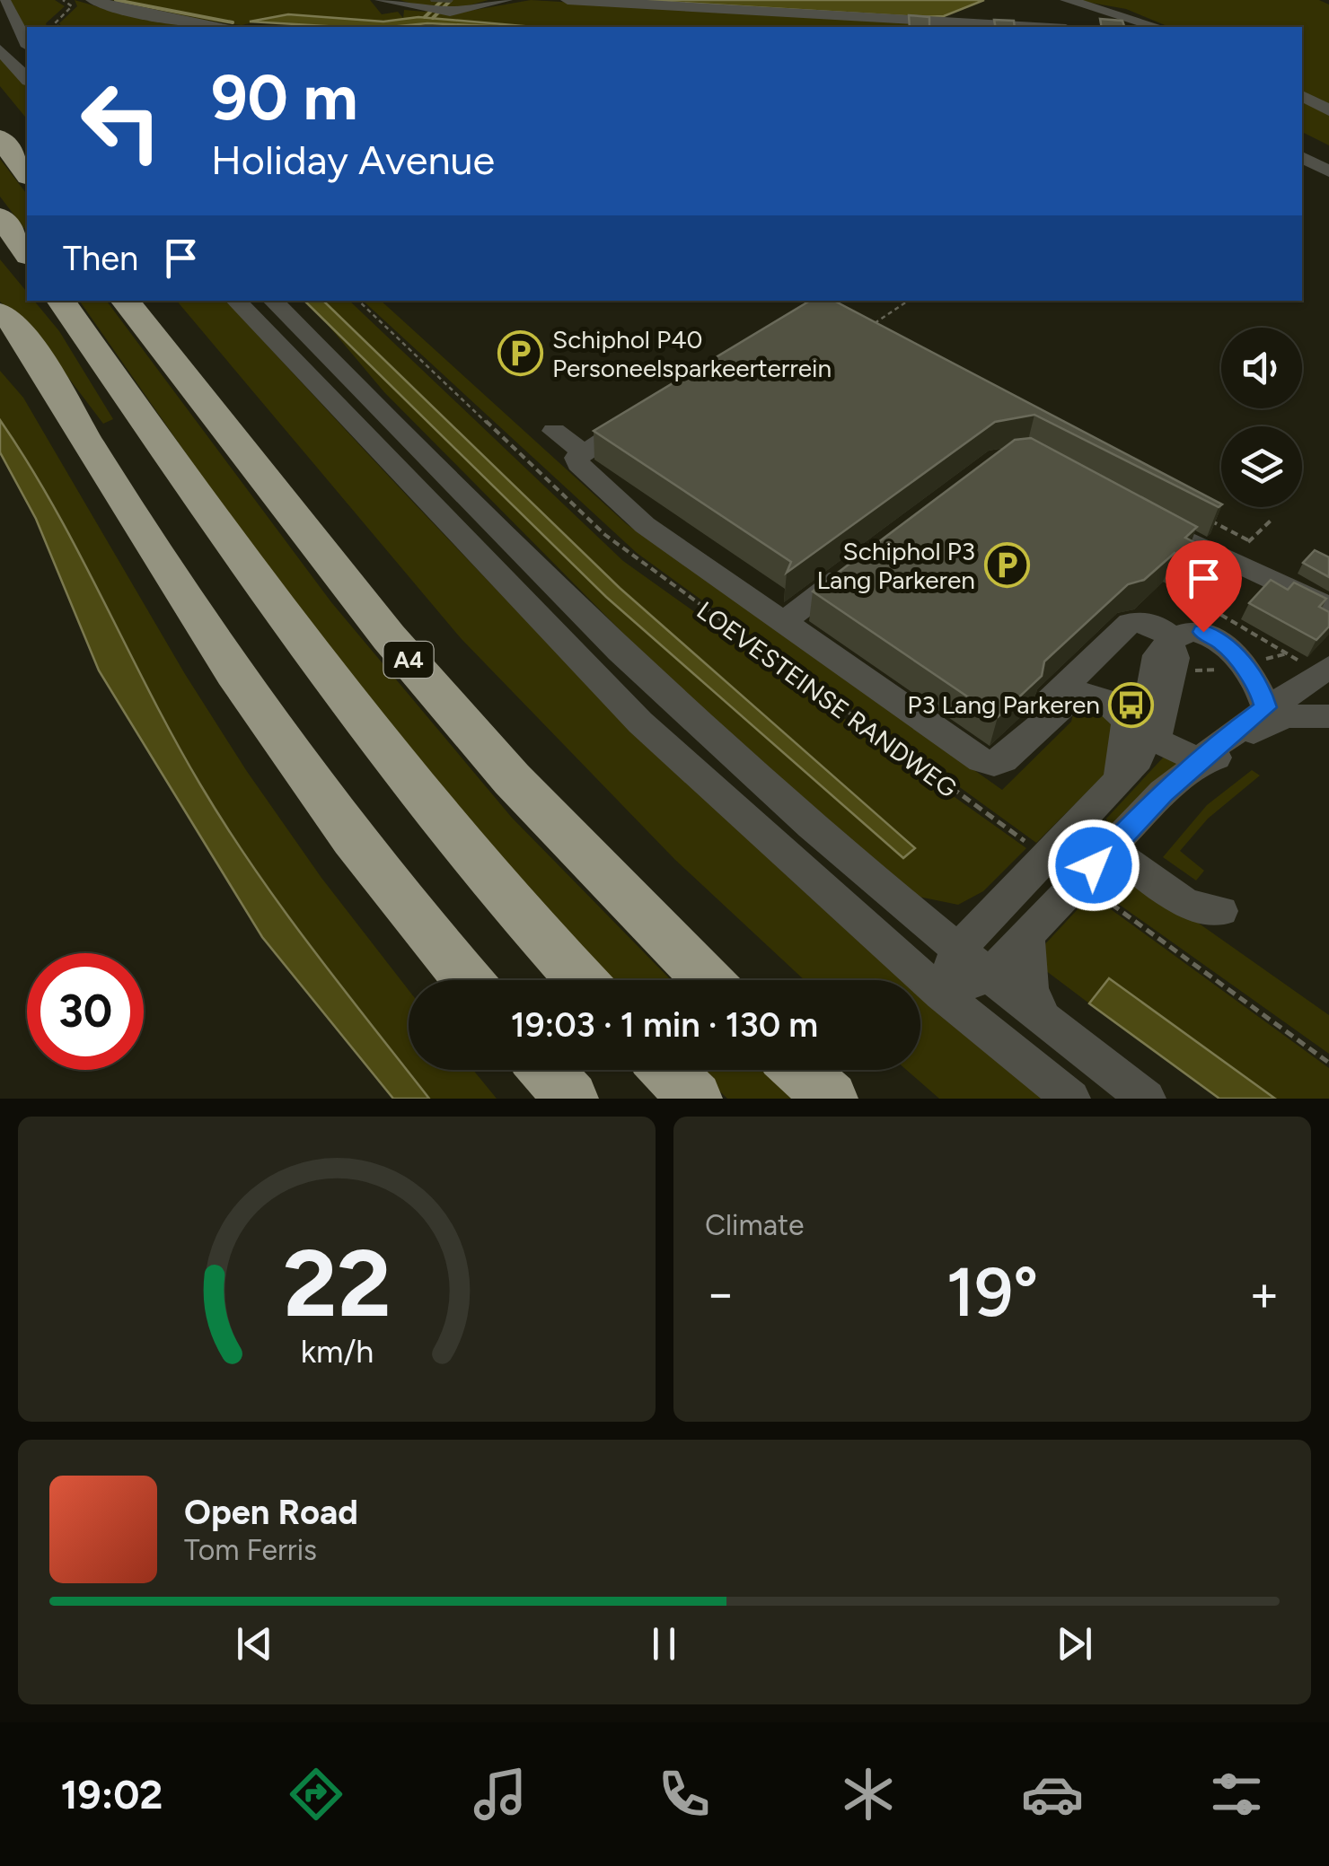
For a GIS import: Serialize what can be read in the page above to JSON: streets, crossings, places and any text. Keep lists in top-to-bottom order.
{
  "streets": {
    "highway": ["A4"],
    "path": ["LOEVESTEINSE RANDWEG"]
  },
  "places": {
    "parking": ["Schiphol P40 Personeelsparkeerterrein", "Schiphol P3 Lang Parkeren"],
    "bus stop": ["P3 Lang Parkeren"]
  },
  "page": {
    "turn": ["90 m", "Holiday Avenue"],
    "then": "Then",
    "limit": "30",
    "trip": "19:03 · 1 min · 130 m",
    "tile": "Climate",
    "heat": ["−", "19°", "+"],
    "song": ["Open Road", "Tom Ferris"],
    "tabs": "19:02",
    "gauge": ["22", "km/h"]
  }
}
